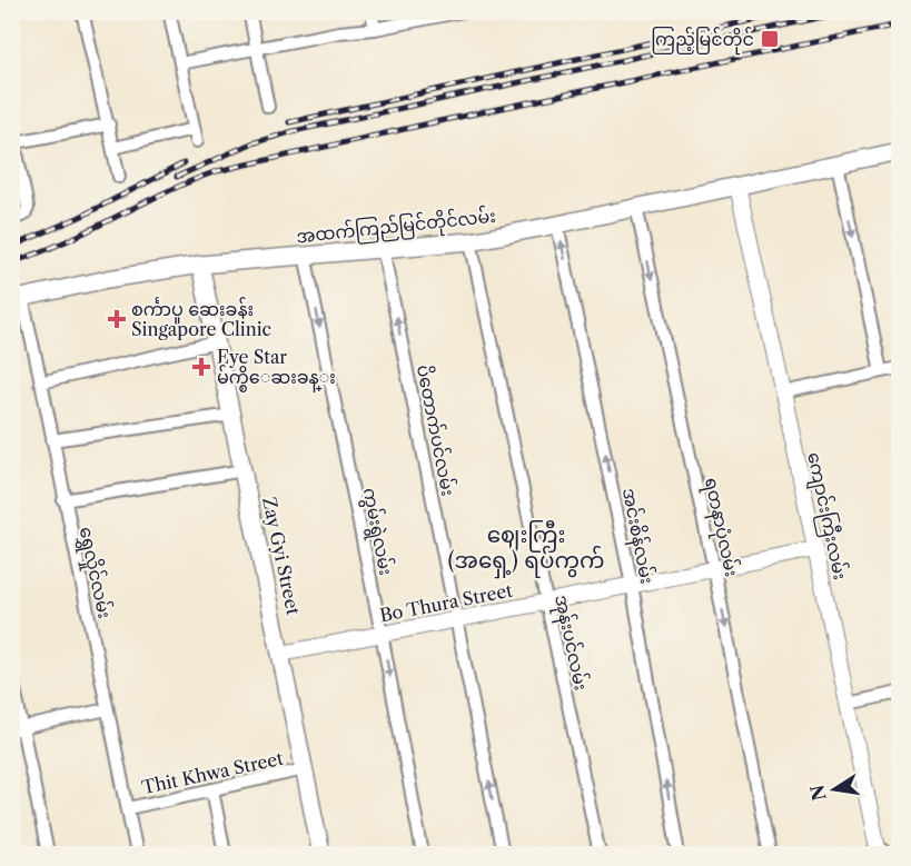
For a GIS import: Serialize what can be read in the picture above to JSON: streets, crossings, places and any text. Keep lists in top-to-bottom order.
{
  "streets": {
    "main road": ["အထက်ကြည်မြင်တိုင်လမ်း", "Zay Gyi Street"],
    "street": [
      "ပိတောက်ပင်လမ်း",
      "ကျောင်းကြီးလမ်း",
      "ရတနာပုံလမ်း",
      "ကွမ်းရွဲလမ်း",
      "အင်းစိန်လမ်း",
      "ရွှေလှိုင်လမ်း",
      "Bo Thura Street",
      "အုန်းပင်လမ်း",
      "Thit Khwa Street"
    ]
  },
  "crossings": [
    ["အထက်ကြည်မြင်တိုင်လမ်း", "ပိတောက်ပင်လမ်း"],
    ["အထက်ကြည်မြင်တိုင်လမ်း", "ကျောင်းကြီးလမ်း"],
    ["အထက်ကြည်မြင်တိုင်လမ်း", "ရတနာပုံလမ်း"],
    ["အထက်ကြည်မြင်တိုင်လမ်း", "ကွမ်းရွဲလမ်း"],
    ["အထက်ကြည်မြင်တိုင်လမ်း", "အင်းစိန်လမ်း"],
    ["အထက်ကြည်မြင်တိုင်လမ်း", "Zay Gyi Street"],
    ["အထက်ကြည်မြင်တိုင်လမ်း", "ရွှေလှိုင်လမ်း"],
    ["အထက်ကြည်မြင်တိုင်လမ်း", "အုန်းပင်လမ်း"],
    ["ပိတောက်ပင်လမ်း", "Bo Thura Street"],
    ["ကျောင်းကြီးလမ်း", "Bo Thura Street"],
    ["ရတနာပုံလမ်း", "Bo Thura Street"],
    ["ကွမ်းရွဲလမ်း", "Bo Thura Street"],
    ["အင်းစိန်လမ်း", "Bo Thura Street"],
    ["Zay Gyi Street", "Bo Thura Street"],
    ["Zay Gyi Street", "Thit Khwa Street"],
    ["ရွှေလှိုင်လမ်း", "Thit Khwa Street"],
    ["Bo Thura Street", "အုန်းပင်လမ်း"]
  ],
  "one_way": [
    "ပိတောက်ပင်လမ်း",
    "ရတနာပုံလမ်း",
    "ကွမ်းရွဲလမ်း",
    "အင်းစိန်လမ်း"
  ],
  "districts": ["ဈေးကြီး (အရှေ့) ရပ်ကွက်"],
  "places": {
    "transit": ["ကြည့်မြင်တိုင်"],
    "health": ["စင်္ကာပူ ဆေးခန်း Singapore Clinic", "Eye Star မ်က္စိေဆးခန္း"]
  },
  "north": "left"
}
